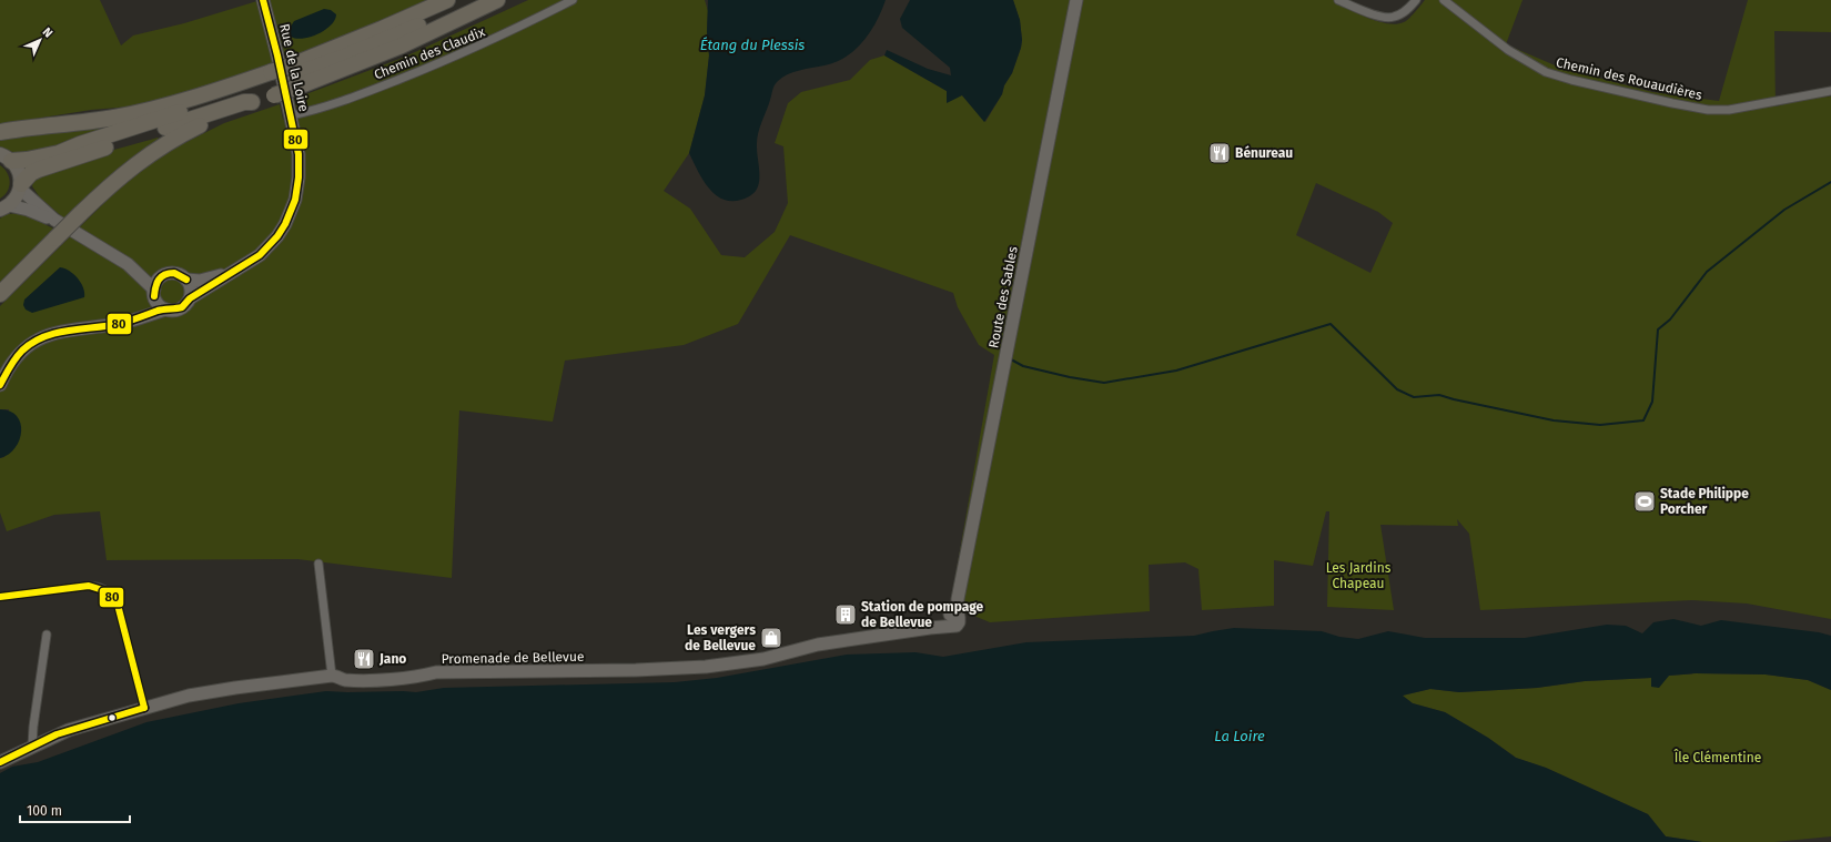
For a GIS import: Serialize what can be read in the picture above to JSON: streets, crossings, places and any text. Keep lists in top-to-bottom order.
{
  "streets": {
    "street": [
      "Chemin des Claudix",
      "Rue de la Loire",
      "Chemin des Rouaudières",
      "Route des Sables",
      "Promenade de Bellevue"
    ]
  },
  "crossings": [
    ["Chemin des Claudix", "Rue de la Loire"],
    ["Route des Sables", "Promenade de Bellevue"]
  ],
  "water": ["Étang du Plessis", "La Loire"],
  "parks": ["Les Jardins Chapeau", "Île Clémentine"],
  "places": {
    "restaurant": ["Bénureau", "Jano"],
    "sports": ["Stade Philippe Porcher"],
    "building": ["Station de pompage de Bellevue"],
    "shop": ["Les vergers de Bellevue"]
  },
  "lines": ["transit line 80"],
  "scale_bar": "100 m",
  "north": "top right"
}
